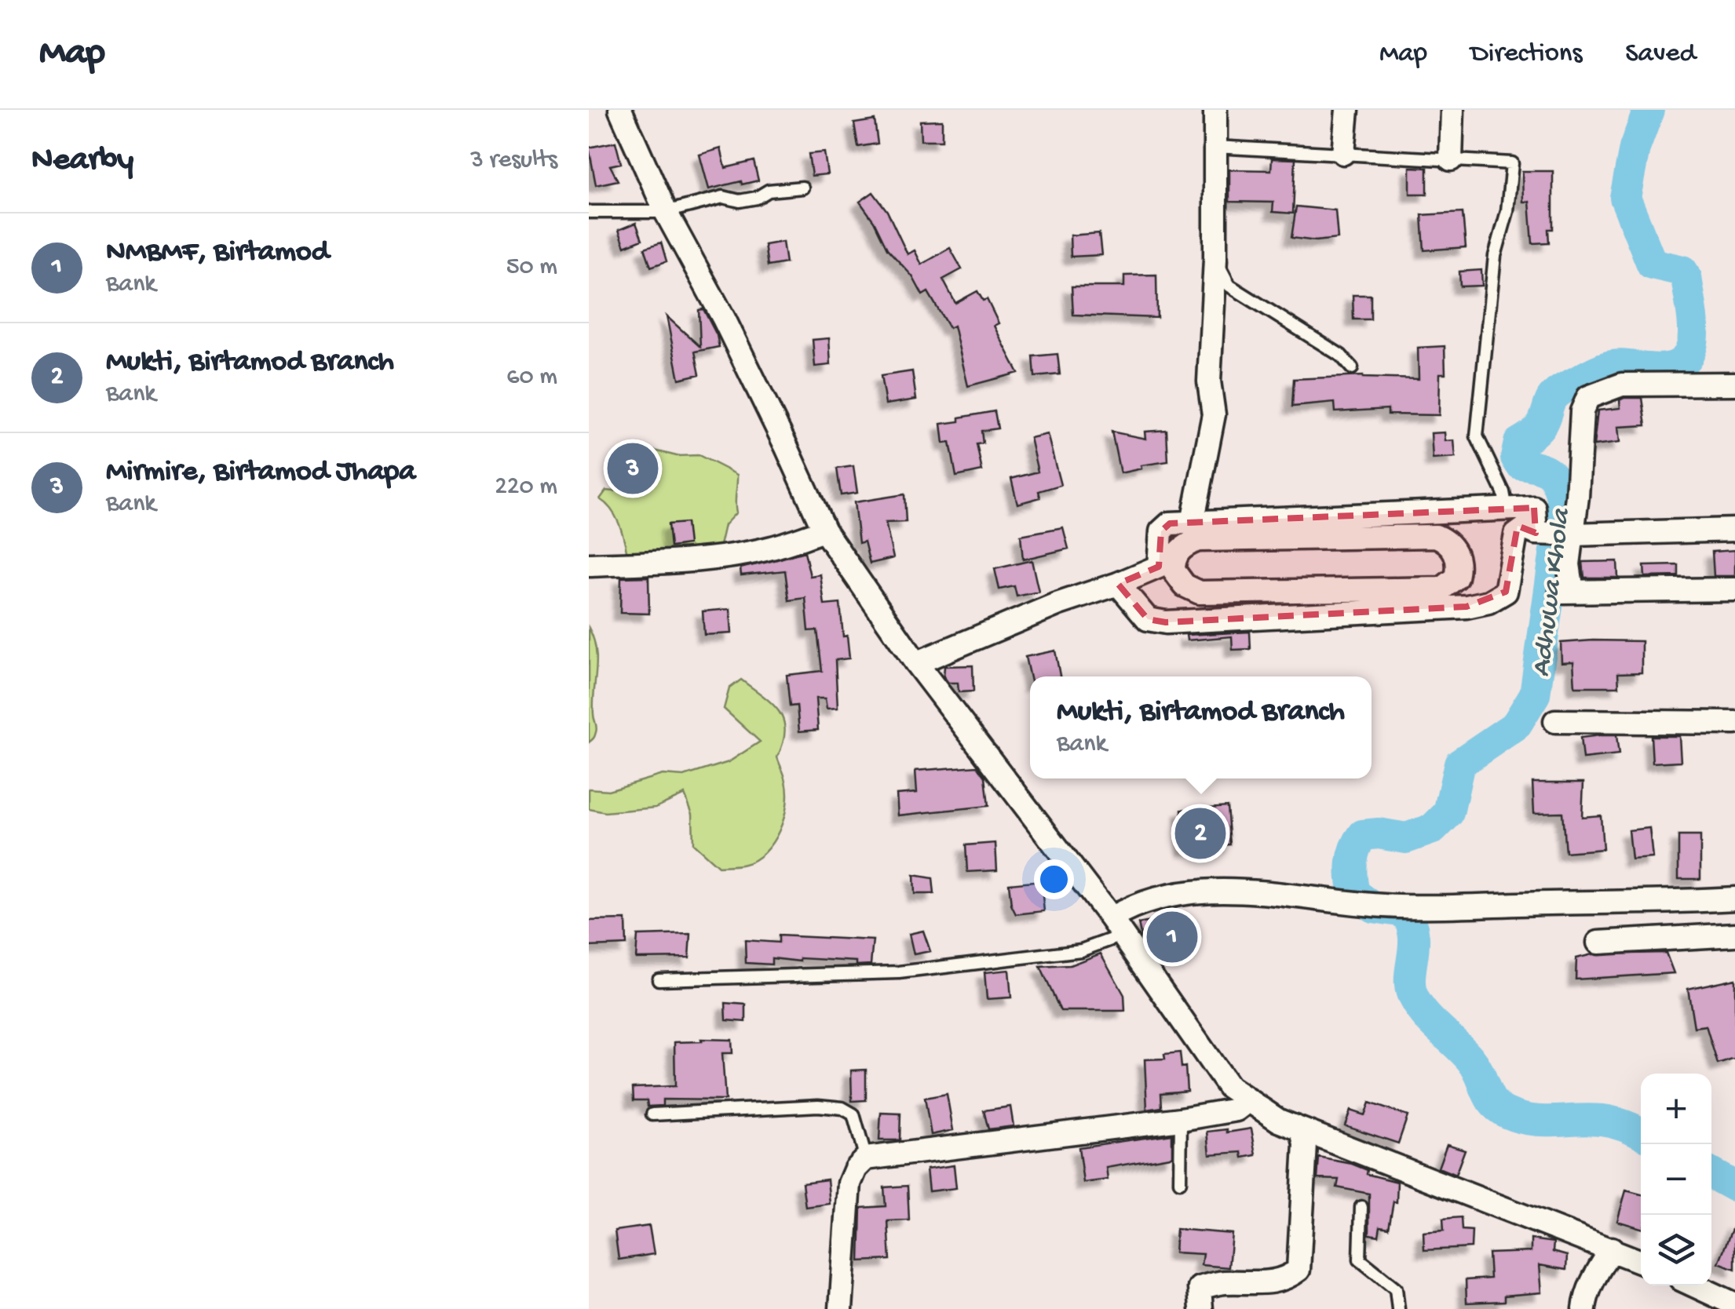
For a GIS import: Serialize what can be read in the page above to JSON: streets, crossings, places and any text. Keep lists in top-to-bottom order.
{
  "water": ["Adhuwa Khola"],
  "page": {
    "header": "Map",
    "nav": ["Map", "Directions", "Saved"],
    "heading": ["Nearby", "3 results"],
    "list": [
      {
        "mark": "1",
        "name": "NMBMF, Birtamod",
        "note": "Bank",
        "value": "50 m"
      },
      {
        "mark": "2",
        "name": "Mukti, Birtamod Branch",
        "note": "Bank",
        "value": "60 m"
      },
      {
        "mark": "3",
        "name": "Mirmire, Birtamod Jhapa",
        "note": "Bank",
        "value": "220 m"
      }
    ],
    "pins": ["3", "2", "1"],
    "popup": ["Mukti, Birtamod Branch", "Bank"],
    "map_buttons": ["+", "−"]
  }
}
